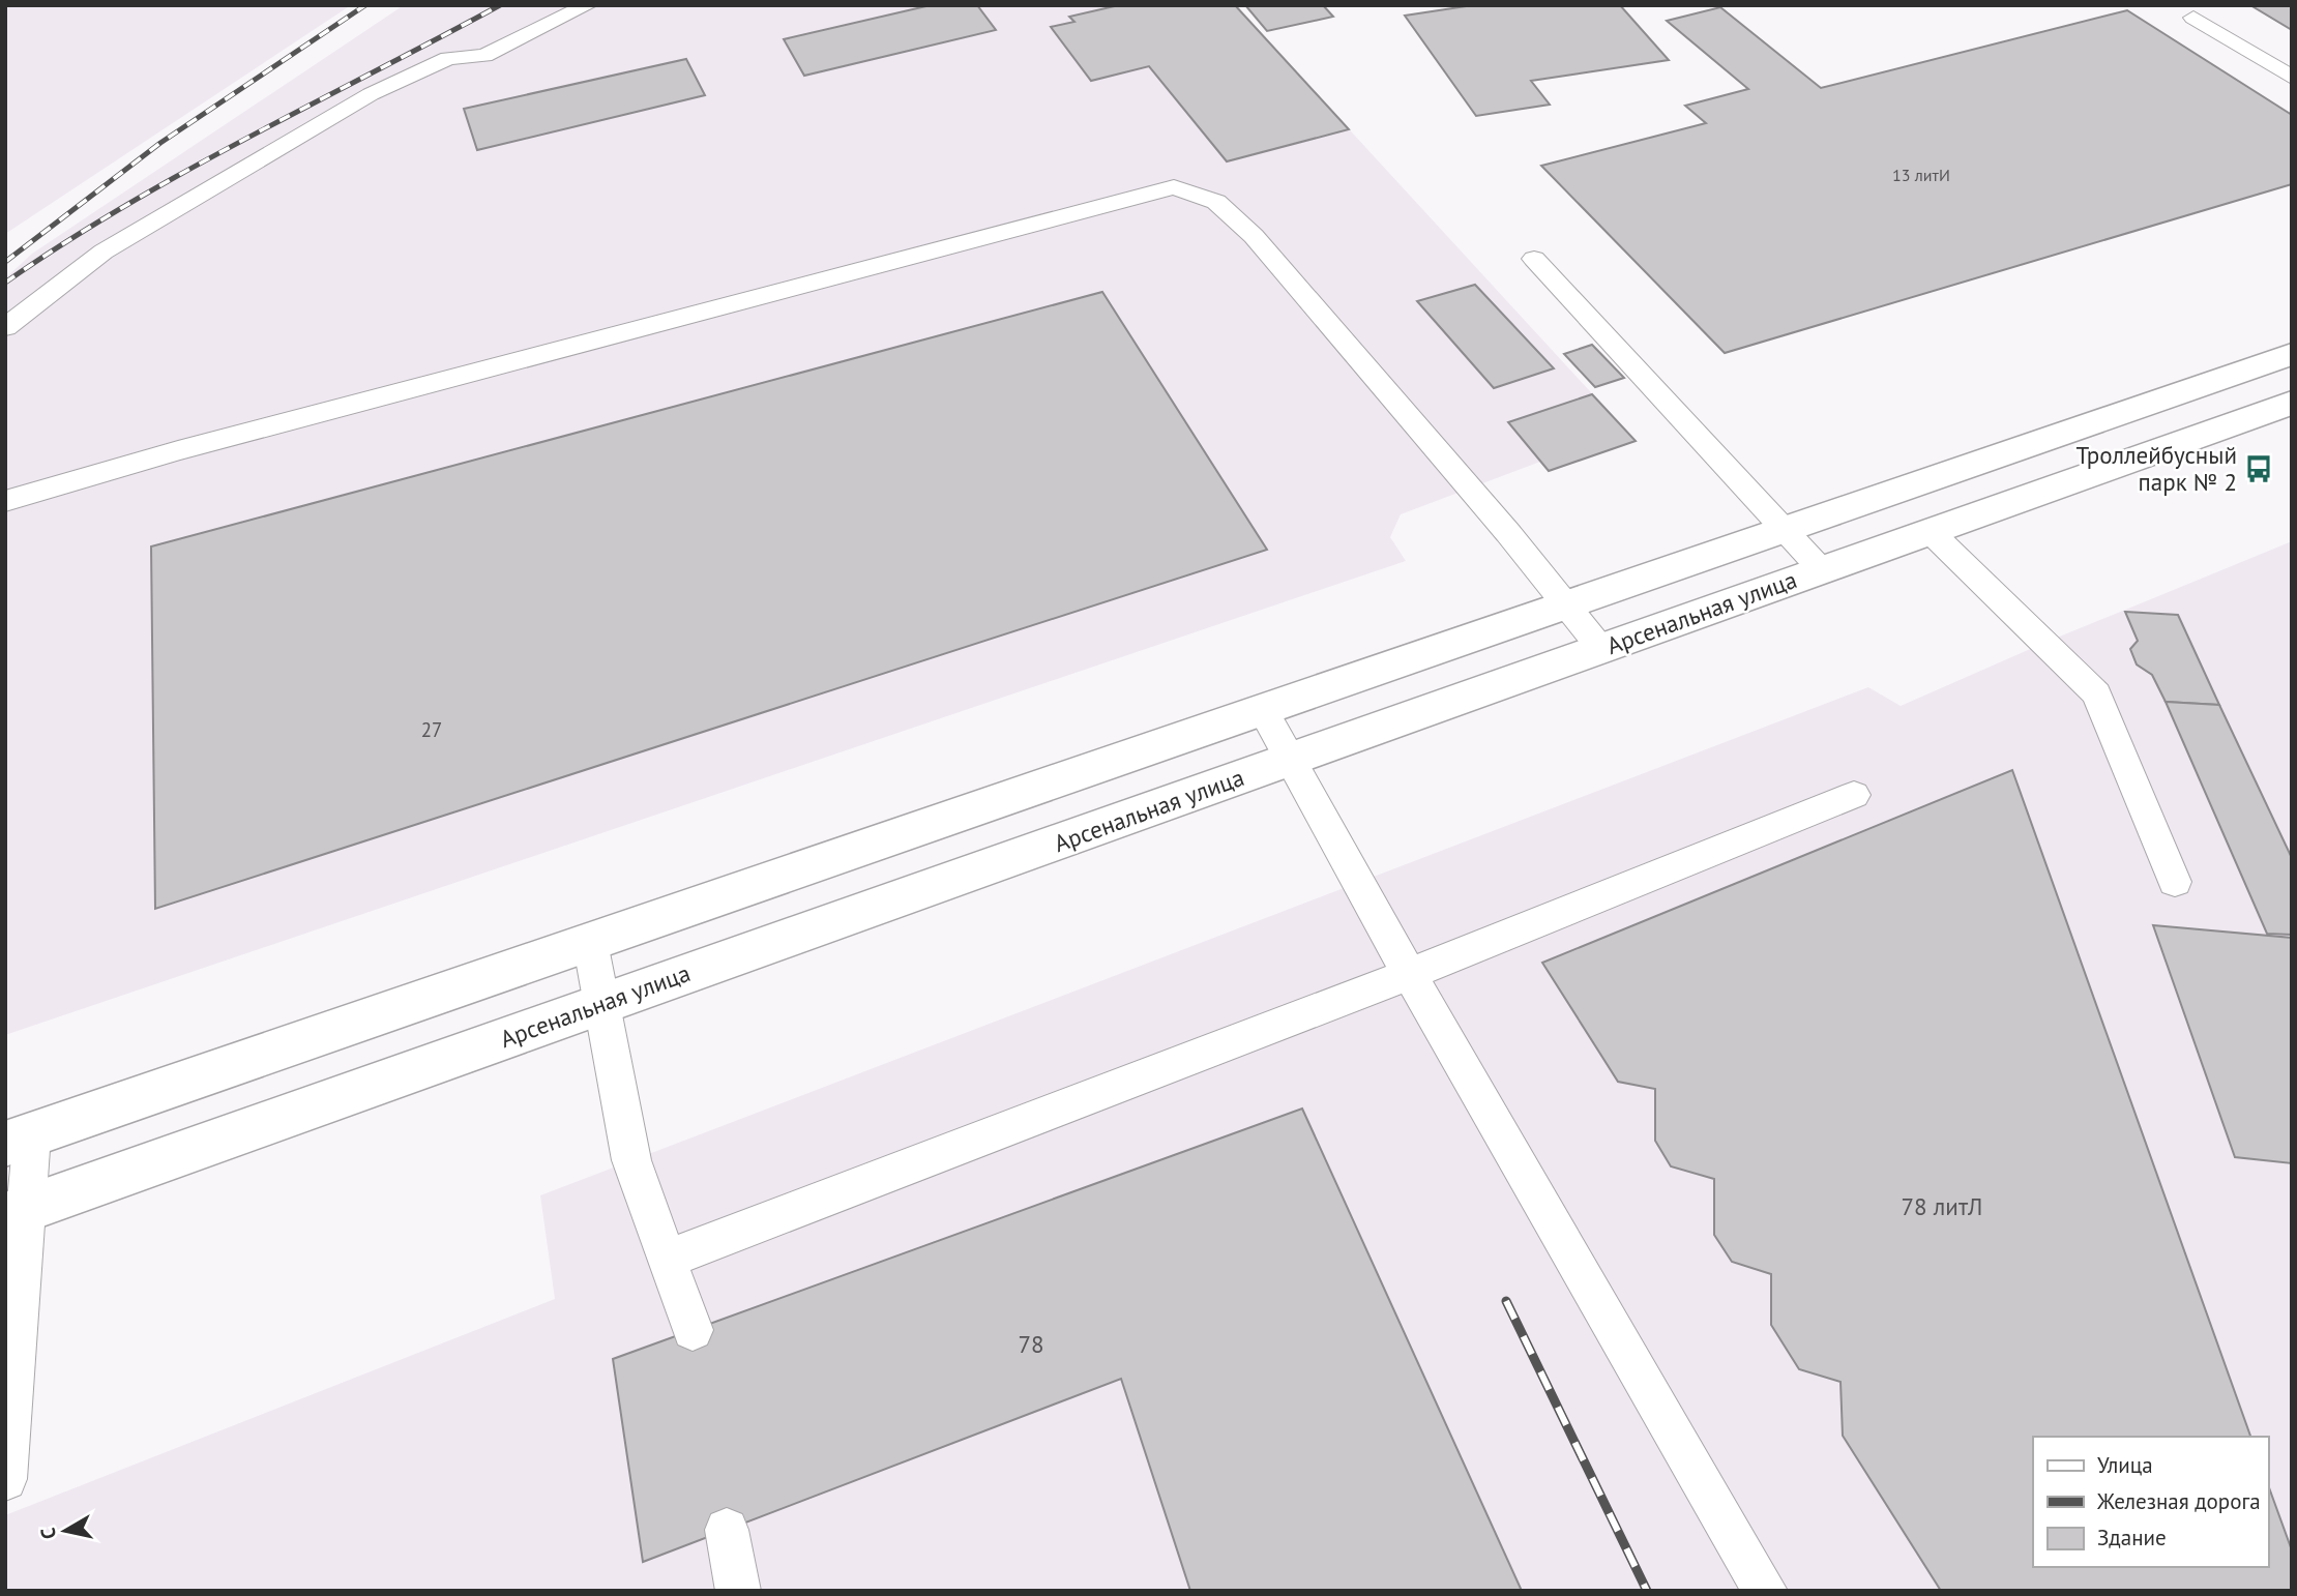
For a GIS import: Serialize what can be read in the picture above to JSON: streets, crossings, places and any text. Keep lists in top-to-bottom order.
{
  "streets": {
    "street": ["Арсенальная улица"]
  },
  "places": {
    "bus stop": ["Троллейбусный парк № 2"]
  },
  "house_numbers": [
    "13 литИ",
    "27",
    "78 литЛ",
    "78"
  ],
  "legend": ["Улица", "Железная дорога", "Здание"],
  "north": "left"
}
